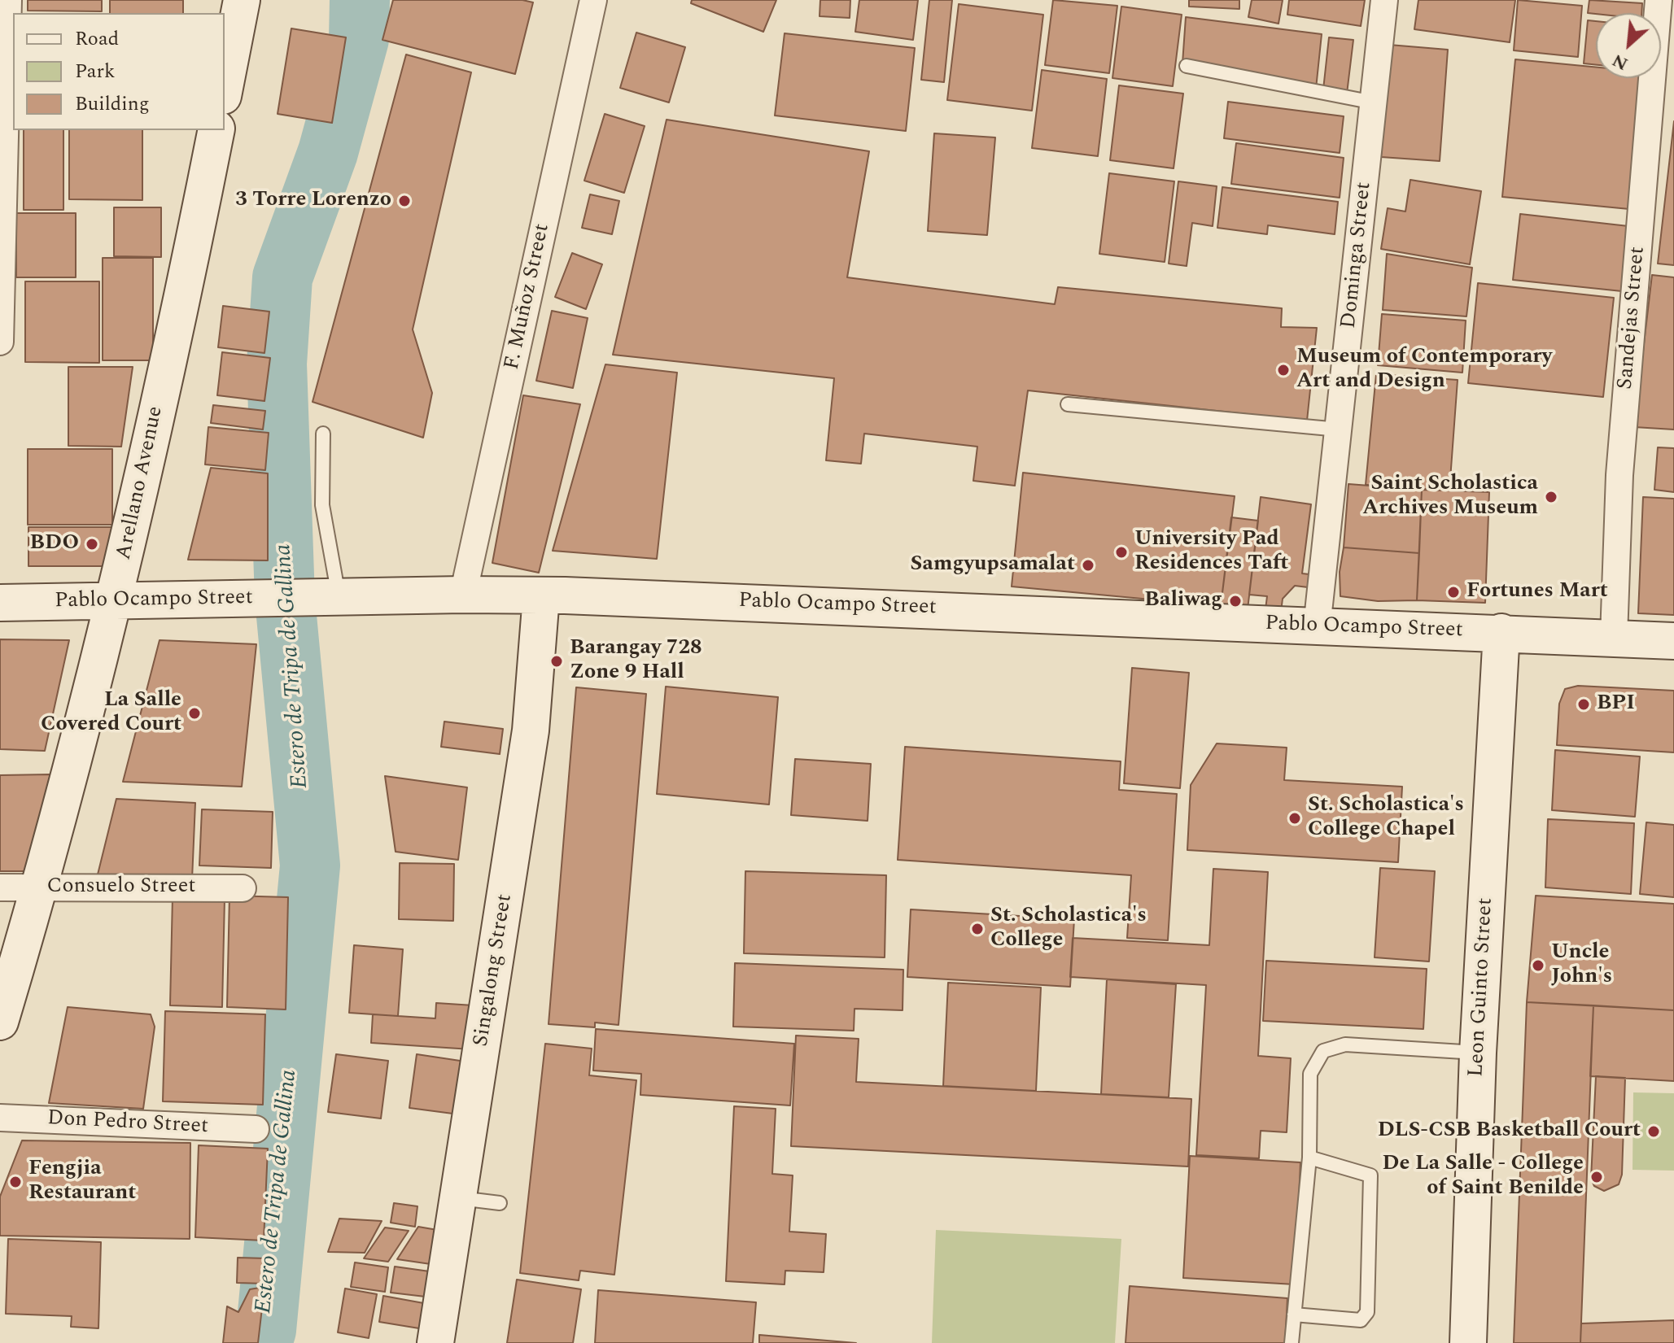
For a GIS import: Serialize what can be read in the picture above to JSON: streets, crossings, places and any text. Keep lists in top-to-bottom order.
{
  "streets": {
    "main road": [
      "Arellano Avenue",
      "Pablo Ocampo Street",
      "Singalong Street",
      "Leon Guinto Street"
    ],
    "street": [
      "Dominga Street",
      "F. Muñoz Street",
      "Sandejas Street",
      "Consuelo Street",
      "Don Pedro Street"
    ]
  },
  "crossings": [
    ["Dominga Street", "Pablo Ocampo Street"],
    ["F. Muñoz Street", "Pablo Ocampo Street"],
    ["Sandejas Street", "Pablo Ocampo Street"],
    ["Arellano Avenue", "Pablo Ocampo Street"],
    ["Arellano Avenue", "Consuelo Street"],
    ["Pablo Ocampo Street", "Singalong Street"],
    ["Pablo Ocampo Street", "Leon Guinto Street"]
  ],
  "water": ["Estero de Tripa de Gallina"],
  "places": [
    "3 Torre Lorenzo",
    "Museum of Contemporary Art and Design",
    "Saint Scholastica Archives Museum",
    "BDO",
    "University Pad Residences Taft",
    "Samgyupsamalat",
    "Fortunes Mart",
    "Baliwag",
    "Barangay 728 Zone 9 Hall",
    "BPI",
    "La Salle Covered Court",
    "St. Scholastica's College Chapel",
    "St. Scholastica's College",
    "Uncle John's",
    "DLS-CSB Basketball Court",
    "De La Salle - College of Saint Benilde",
    "Fengjia Restaurant"
  ],
  "legend": ["Road", "Park", "Building"],
  "north": "bottom left"
}
